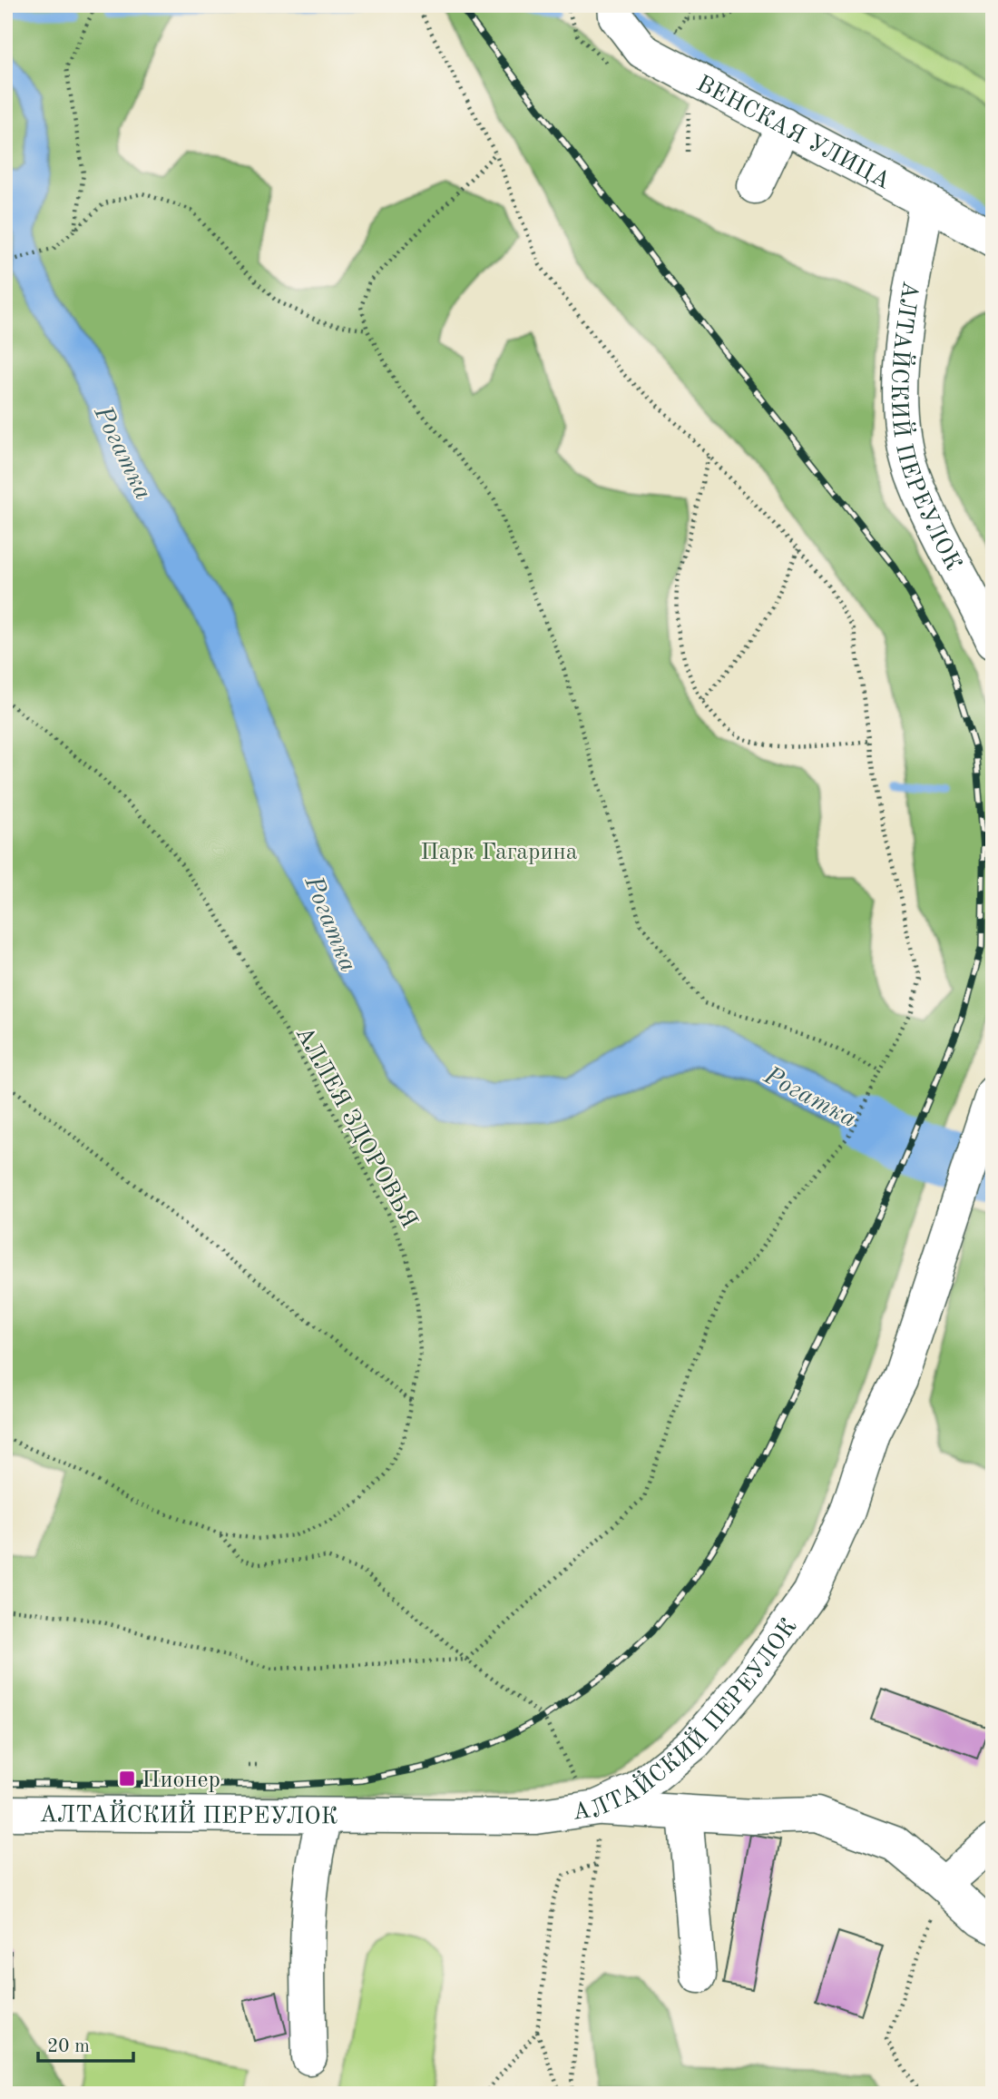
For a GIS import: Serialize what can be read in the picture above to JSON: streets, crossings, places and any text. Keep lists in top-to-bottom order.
{
  "streets": {
    "street": ["ВЕНСКАЯ УЛИЦА", "АЛТАЙСКИЙ ПЕРЕУЛОК"],
    "path": ["АЛЛЕЯ ЗДОРОВЬЯ"]
  },
  "crossings": [
    ["ВЕНСКАЯ УЛИЦА", "АЛТАЙСКИЙ ПЕРЕУЛОК"]
  ],
  "water": ["Рогатка"],
  "parks": ["Парк Гагарина"],
  "places": {
    "transit": ["Пионер"]
  },
  "scale_bar": "20 m"
}
